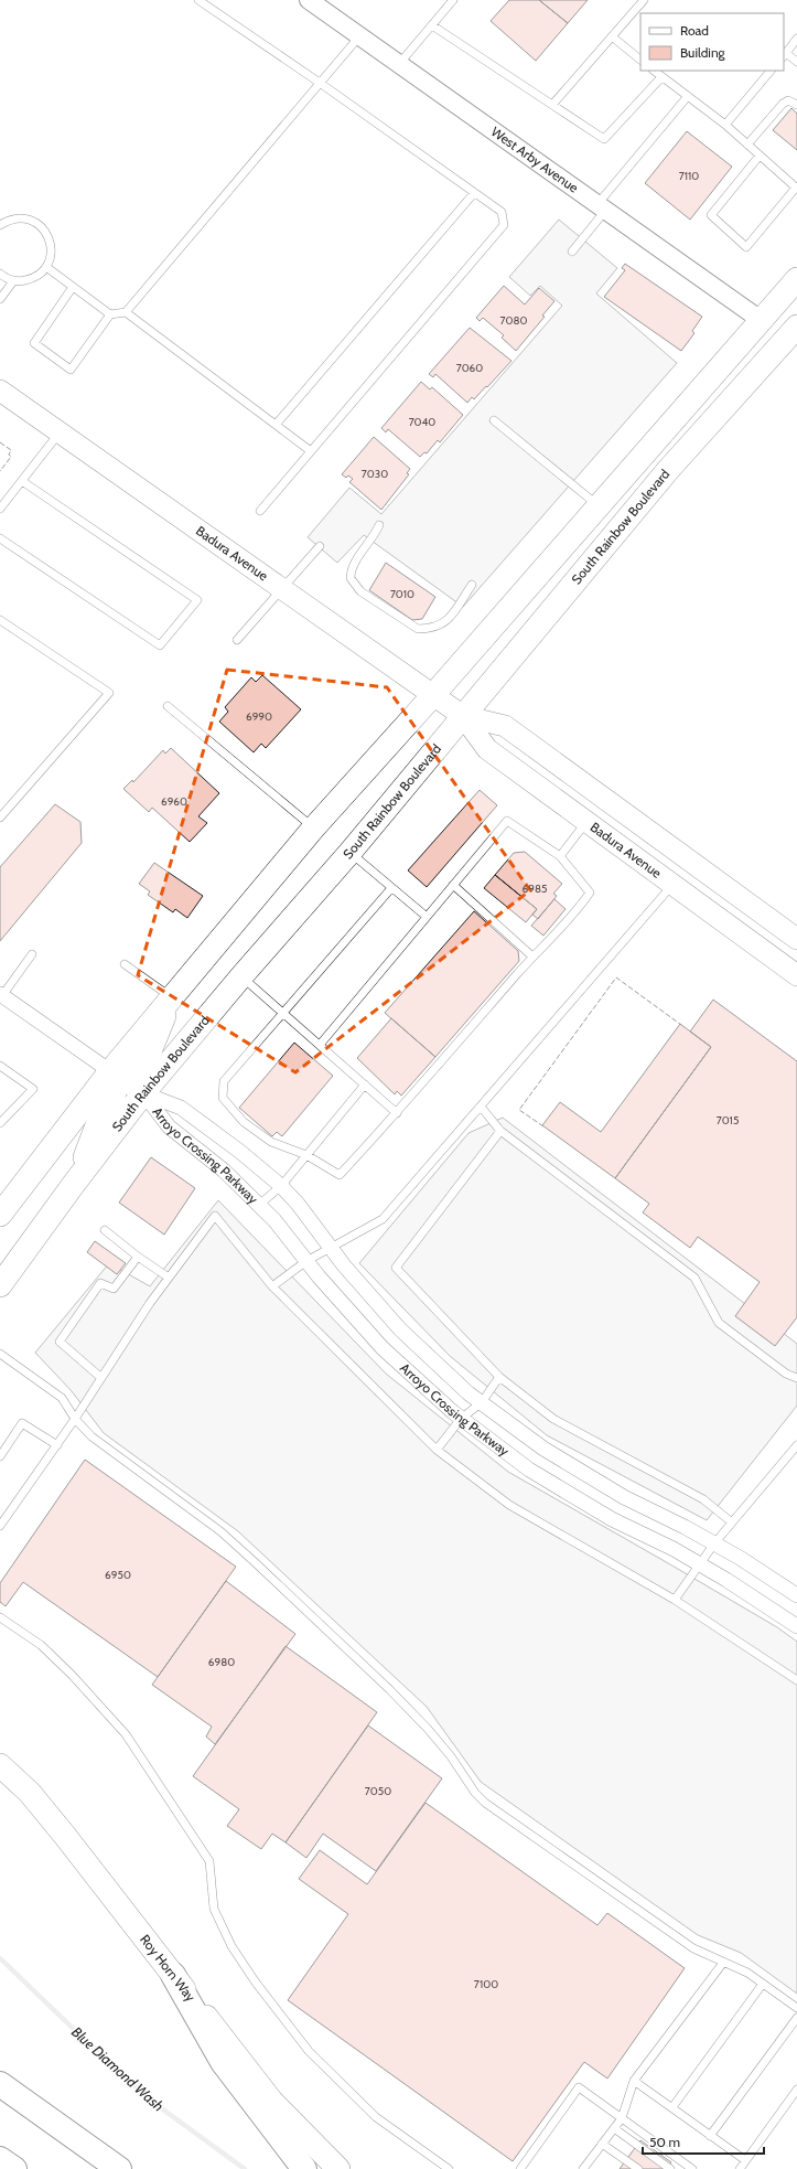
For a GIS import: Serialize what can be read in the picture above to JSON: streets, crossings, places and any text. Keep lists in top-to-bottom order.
{
  "streets": {
    "main road": ["South Rainbow Boulevard", "Badura Avenue", "Roy Horn Way"],
    "street": ["West Arby Avenue", "Arroyo Crossing Parkway"]
  },
  "crossings": [
    ["South Rainbow Boulevard", "Badura Avenue"],
    ["South Rainbow Boulevard", "Arroyo Crossing Parkway"]
  ],
  "water": ["Blue Diamond Wash"],
  "house_numbers": [
    "7110",
    "7080",
    "7060",
    "7040",
    "7030",
    "7010",
    "6990",
    "6960",
    "6985",
    "7015",
    "6950",
    "6980",
    "7050",
    "7100"
  ],
  "legend": ["Road", "Building"],
  "scale_bar": "50 m"
}
